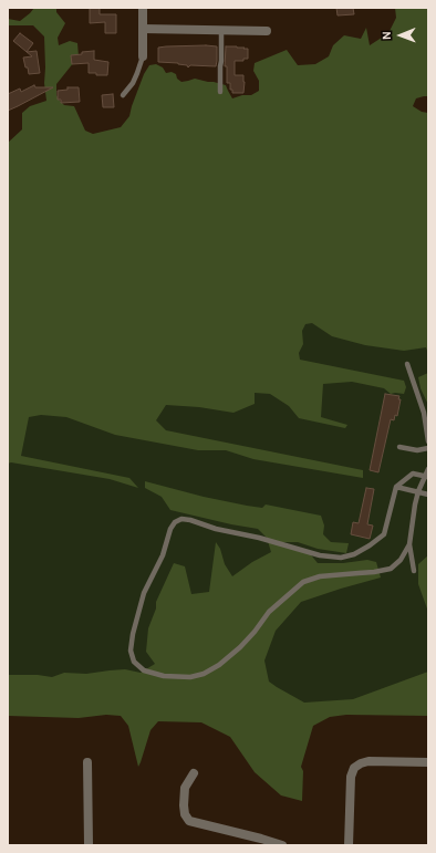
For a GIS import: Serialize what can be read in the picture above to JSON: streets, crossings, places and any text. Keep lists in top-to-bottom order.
{
  "north": "left"
}
